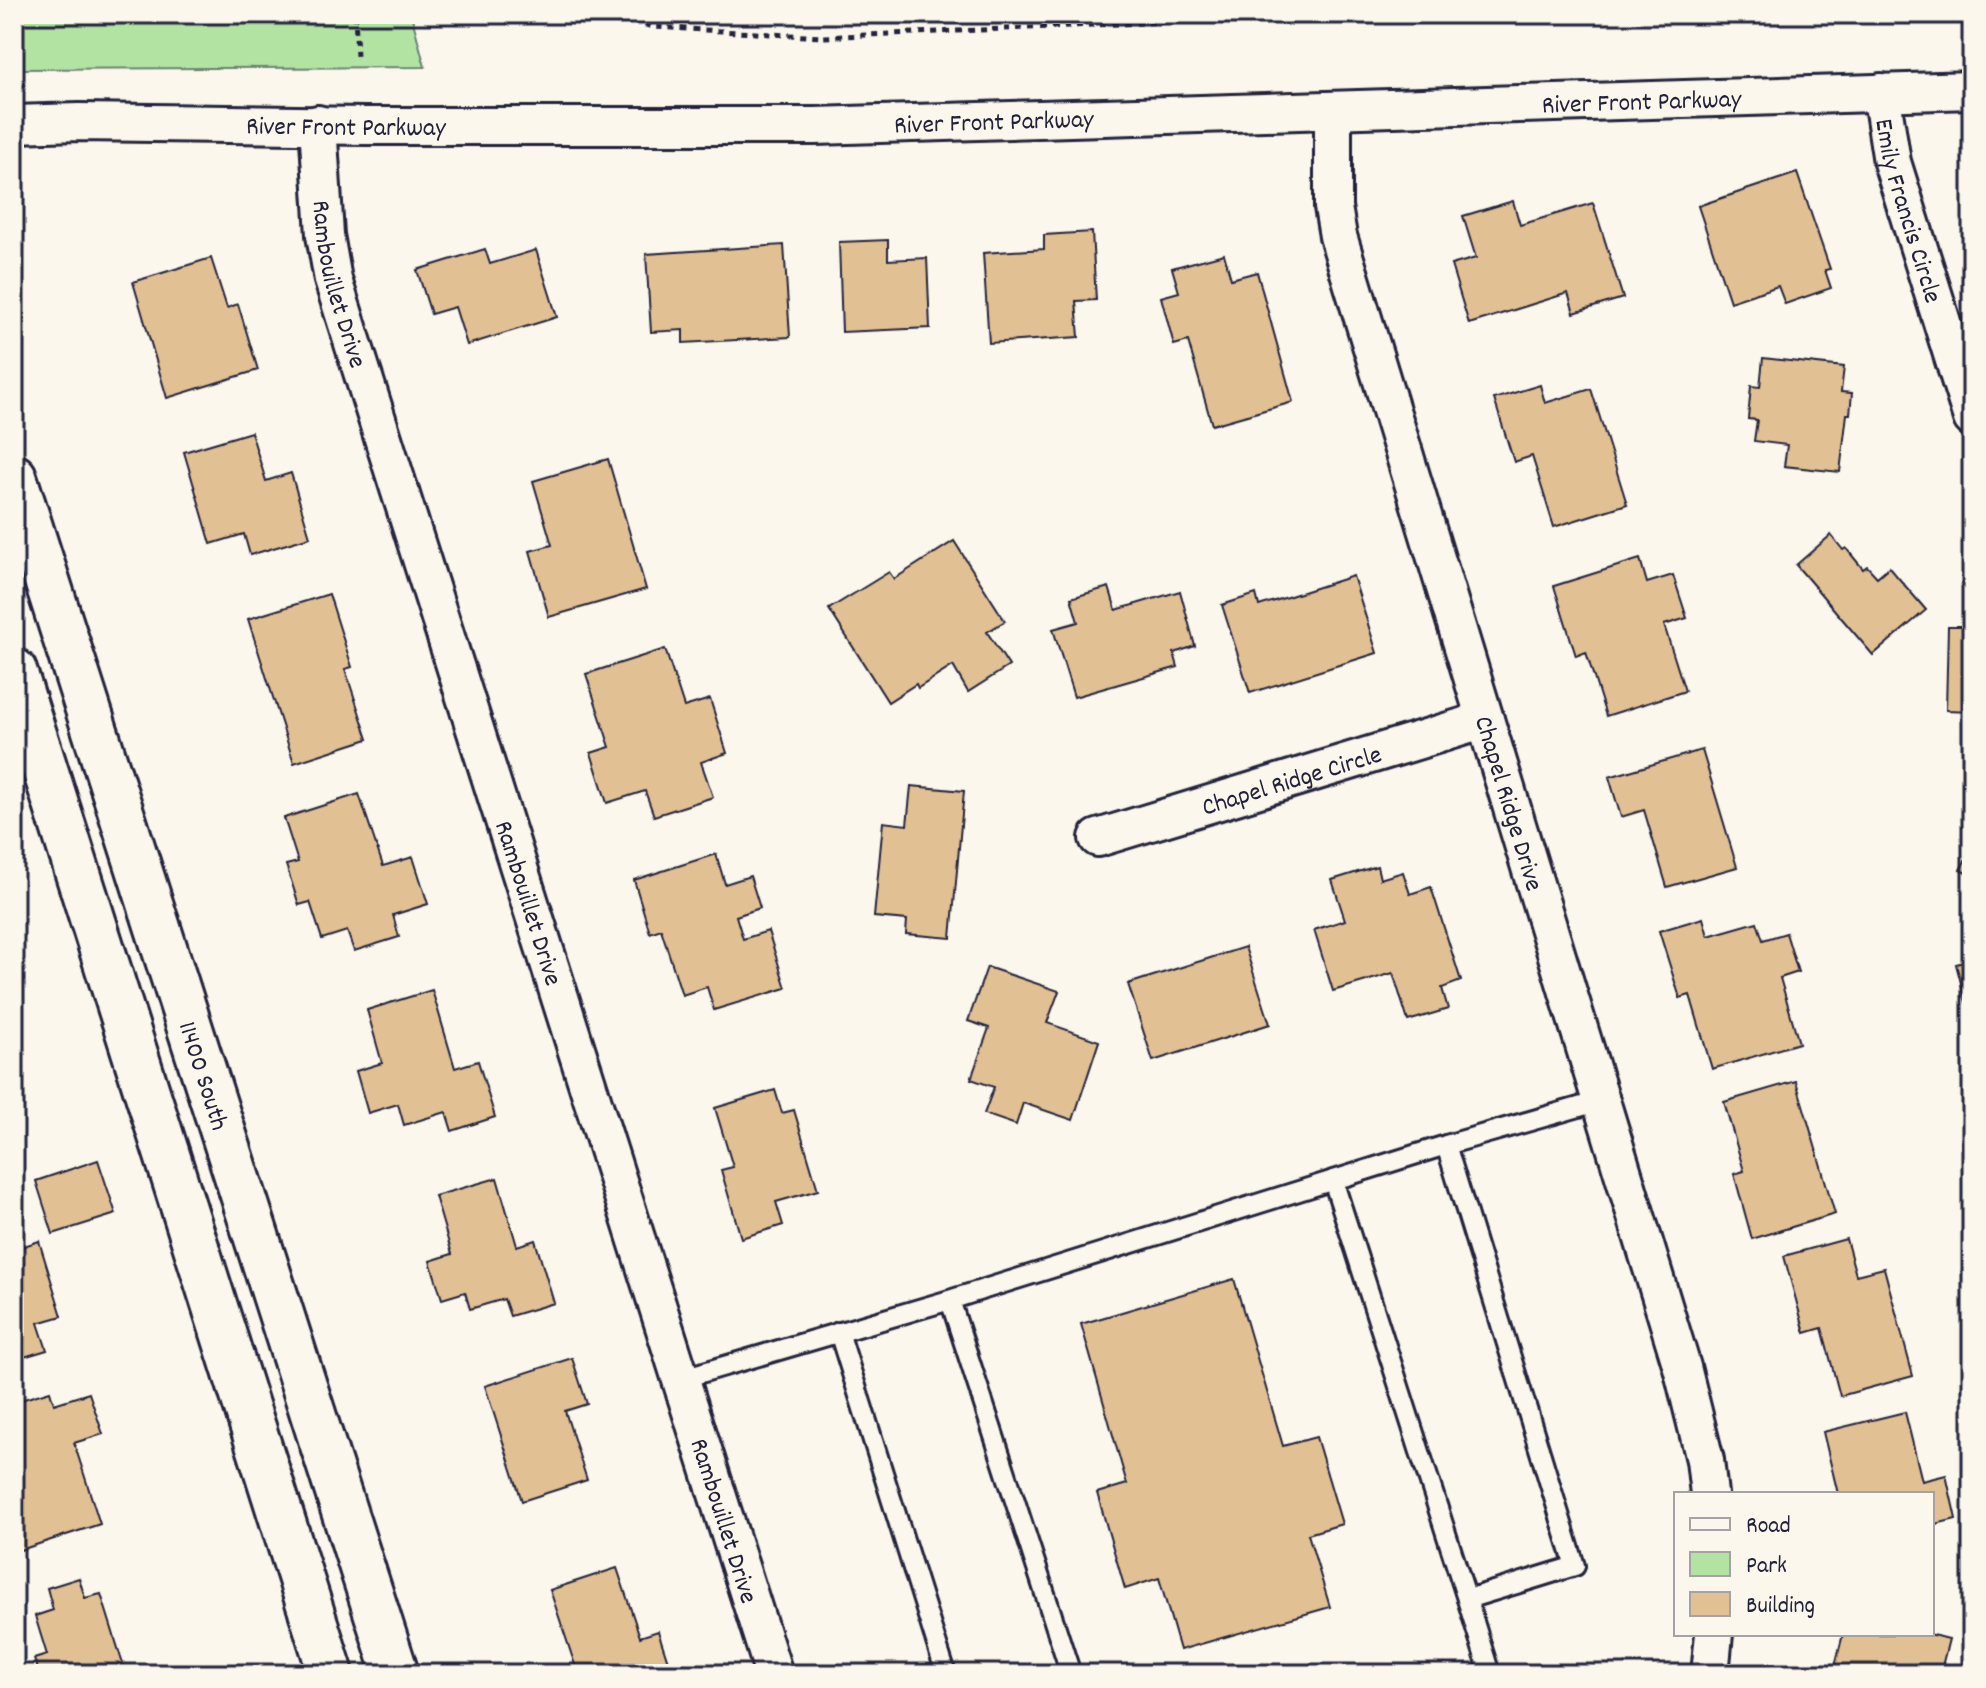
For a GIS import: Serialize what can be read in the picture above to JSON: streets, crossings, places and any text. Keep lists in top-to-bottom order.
{
  "streets": {
    "main road": ["11400 South"],
    "street": [
      "River Front Parkway",
      "Emily Francis Circle",
      "Rambouillet Drive",
      "Chapel Ridge Circle",
      "Chapel Ridge Drive"
    ]
  },
  "crossings": [
    ["River Front Parkway", "Emily Francis Circle"],
    ["River Front Parkway", "Rambouillet Drive"],
    ["River Front Parkway", "Chapel Ridge Drive"],
    ["Chapel Ridge Circle", "Chapel Ridge Drive"]
  ],
  "legend": ["Road", "Park", "Building"]
}
